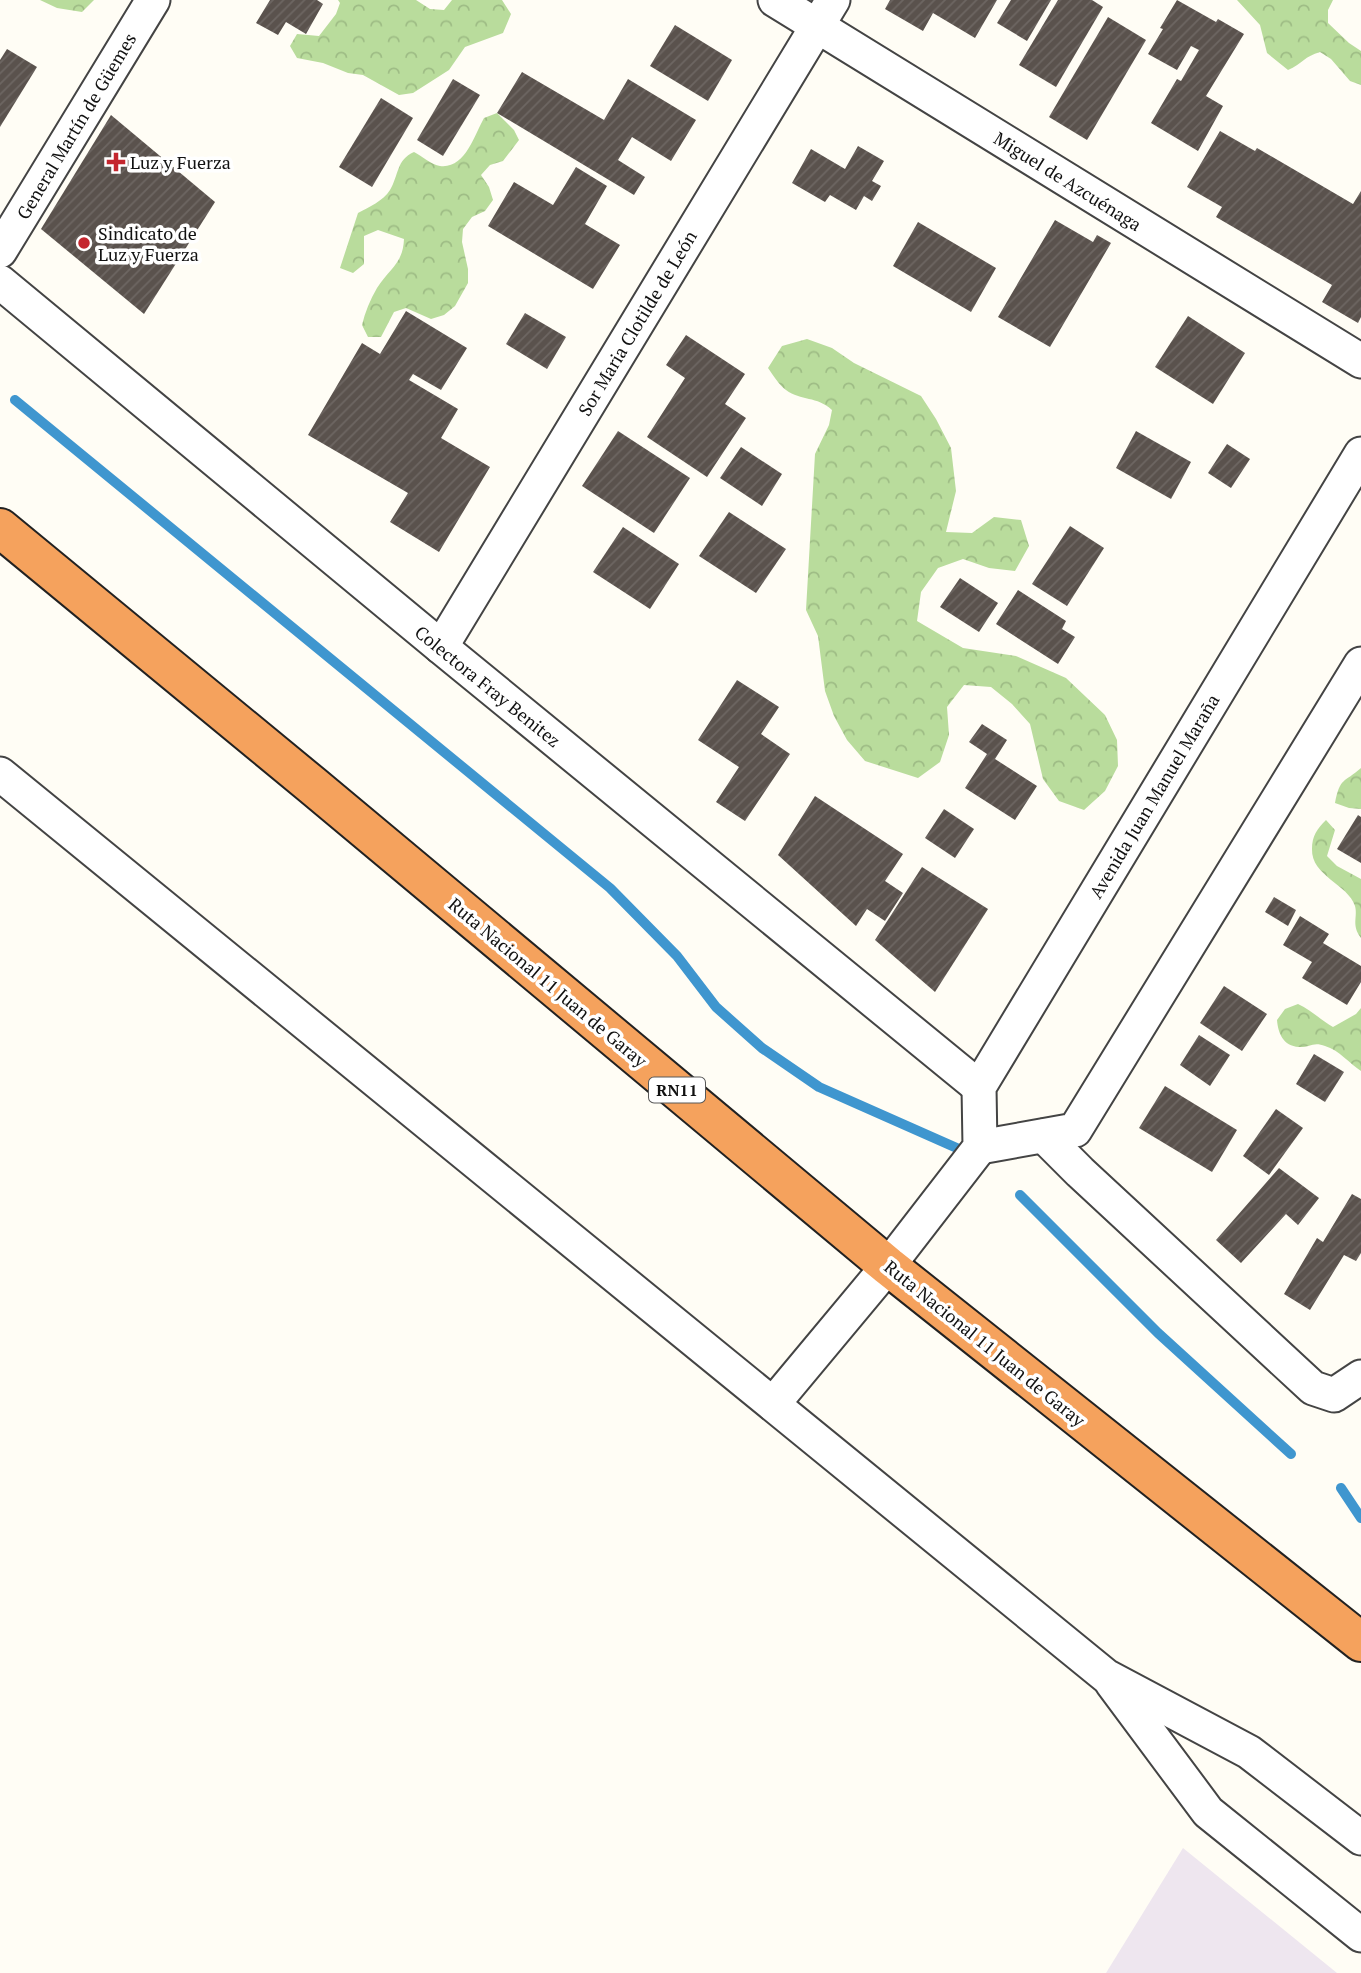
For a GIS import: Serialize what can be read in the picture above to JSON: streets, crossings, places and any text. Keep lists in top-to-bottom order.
{
  "streets": {
    "highway": ["Ruta Nacional 11 Juan de Garay", "RN11"],
    "street": [
      "General Martín de Güemes",
      "Miguel de Azcuénaga",
      "Sor Maria Clotilde de León",
      "Colectora Fray Benitez",
      "Avenida Juan Manuel Maraña"
    ]
  },
  "crossings": [
    ["Miguel de Azcuénaga", "Sor Maria Clotilde de León"],
    ["Sor Maria Clotilde de León", "Colectora Fray Benitez"],
    ["Colectora Fray Benitez", "Avenida Juan Manuel Maraña"]
  ],
  "places": {
    "health": ["Luz y Fuerza"],
    "other": ["Sindicato de Luz y Fuerza"]
  }
}
